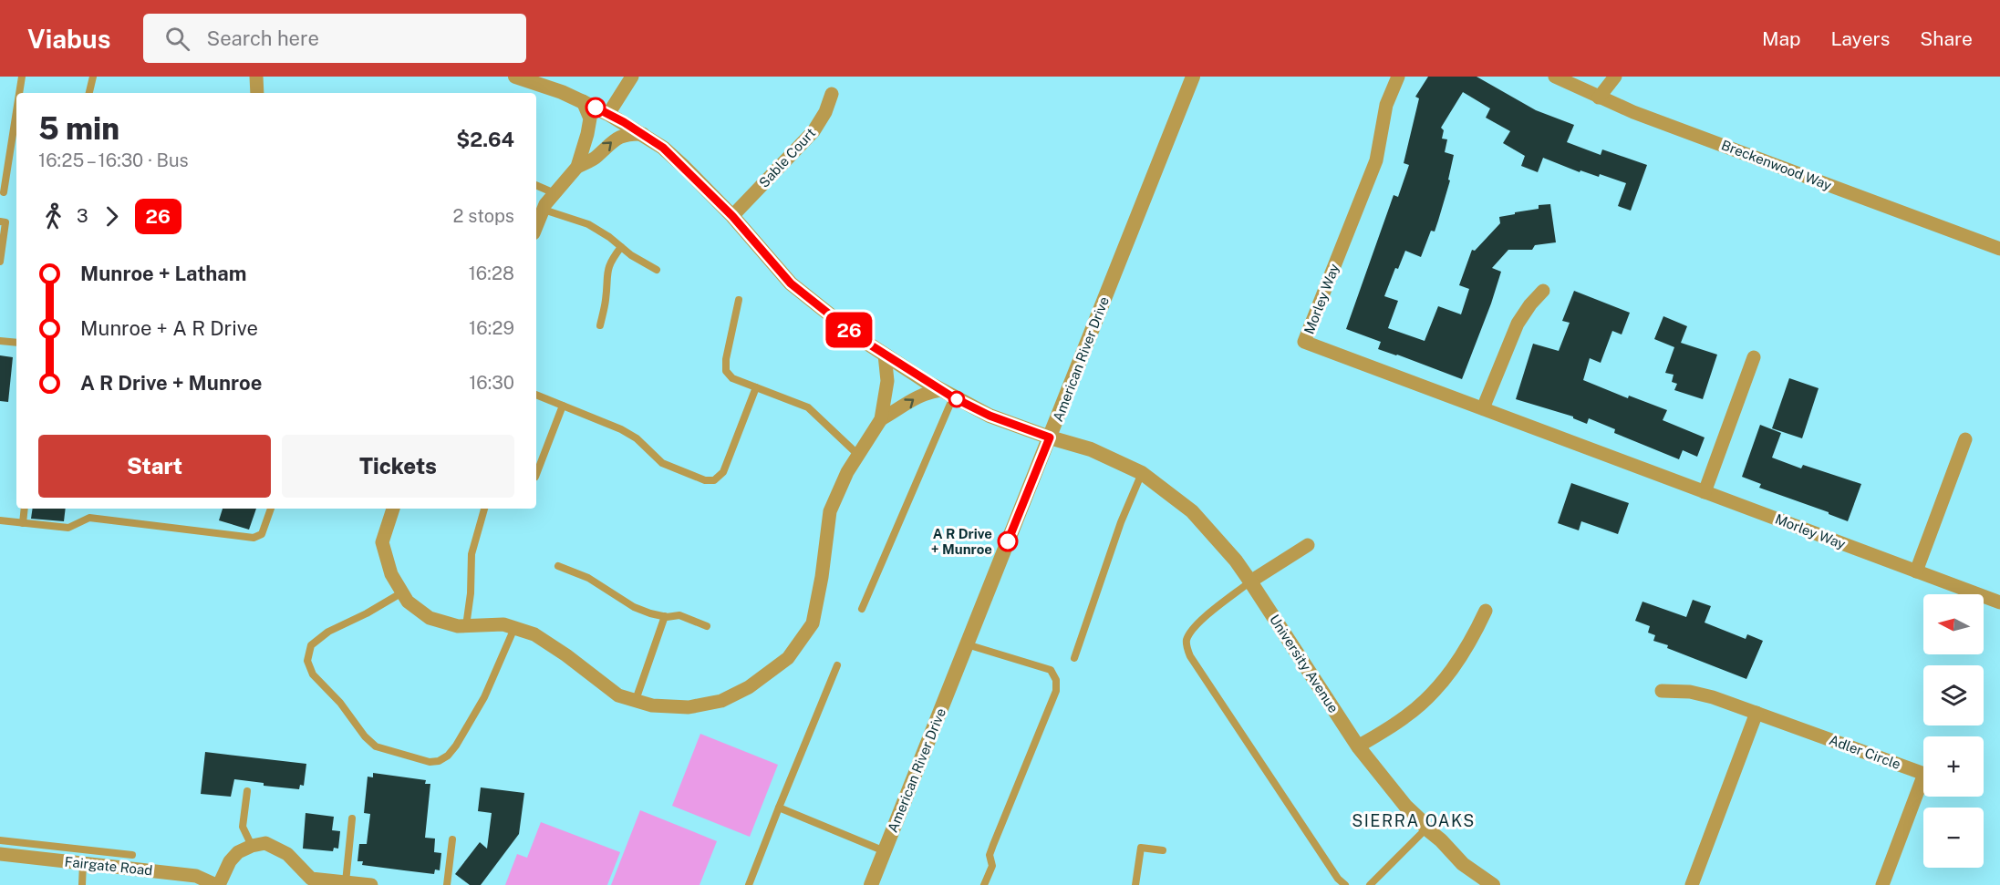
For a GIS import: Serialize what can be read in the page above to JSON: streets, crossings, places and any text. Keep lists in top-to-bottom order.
{
  "streets": {
    "street": [
      "Sable Court",
      "Breckenwood Way",
      "Morley Way",
      "American River Drive",
      "University Avenue",
      "Adler Circle",
      "Fairgate Road"
    ]
  },
  "crossings": [
    ["Sable Court", "University Avenue"],
    ["American River Drive", "University Avenue"]
  ],
  "districts": ["SIERRA OAKS"],
  "places": ["A R Drive + Munroe"],
  "lines": ["bus line 26"],
  "north": "left",
  "page": {
    "header": "Viabus",
    "search": "Search here",
    "nav": ["Map", "Layers", "Share"],
    "on_map": "26",
    "heading": ["5 min", "16:25 – 16:30 · Bus", "$2.64"],
    "legs": ["3", "26", "2 stops"],
    "list": [
      {
        "name": "Munroe + Latham",
        "value": "16:28"
      },
      {
        "name": "Munroe + A R Drive",
        "value": "16:29"
      },
      {
        "name": "A R Drive + Munroe",
        "value": "16:30"
      }
    ],
    "buttons": ["Start", "Tickets"],
    "map_buttons": ["+", "−"]
  }
}
